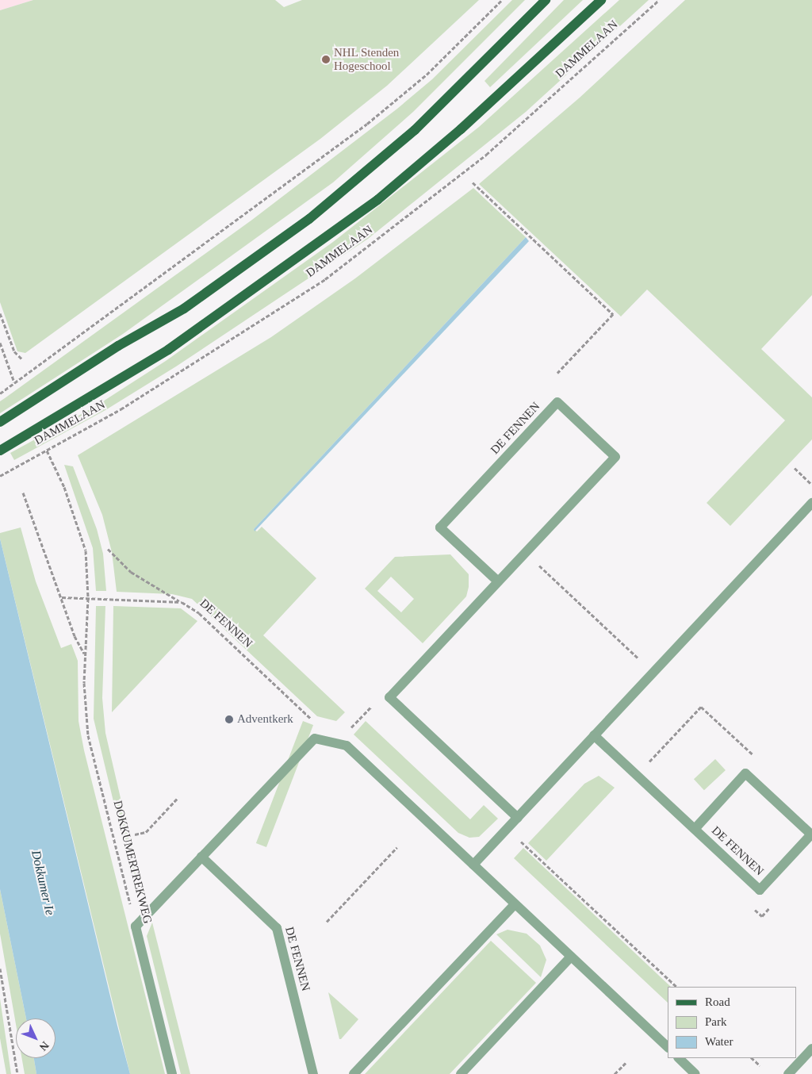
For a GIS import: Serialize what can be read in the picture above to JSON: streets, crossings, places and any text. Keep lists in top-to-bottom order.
{
  "streets": {
    "main road": ["DAMMELAAN"],
    "street": ["DE FENNEN", "DOKKUMERTREKWEG"]
  },
  "crossings": [
    ["DAMMELAAN", "DOKKUMERTREKWEG"],
    ["DE FENNEN", "DOKKUMERTREKWEG"]
  ],
  "water": ["Dokkumer Ie"],
  "places": ["NHL Stenden Hogeschool", "Adventkerk"],
  "legend": ["Road", "Park", "Water"],
  "north": "bottom right"
}
